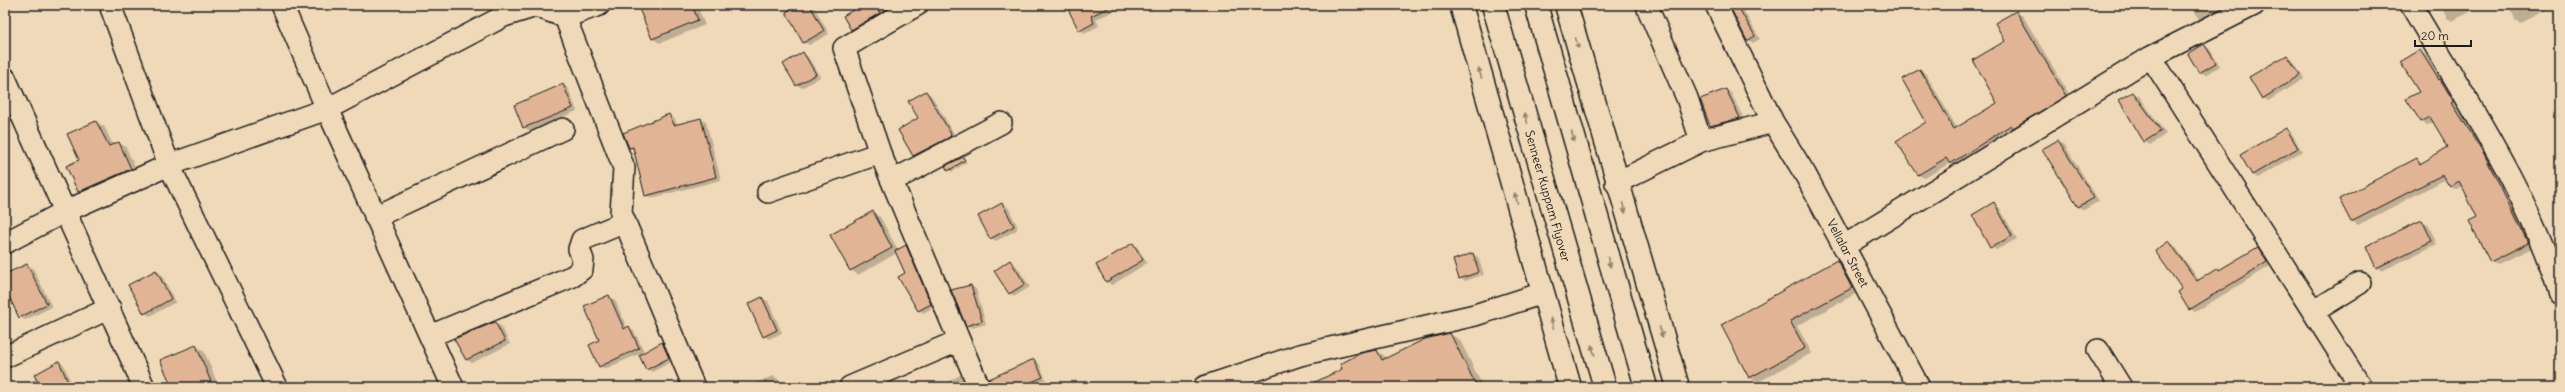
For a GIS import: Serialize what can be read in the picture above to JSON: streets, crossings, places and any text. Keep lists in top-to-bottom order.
{
  "streets": {
    "main road": ["Senneer Kuppam Flyover"],
    "street": ["Vellalar Street"]
  },
  "scale_bar": "20 m"
}
